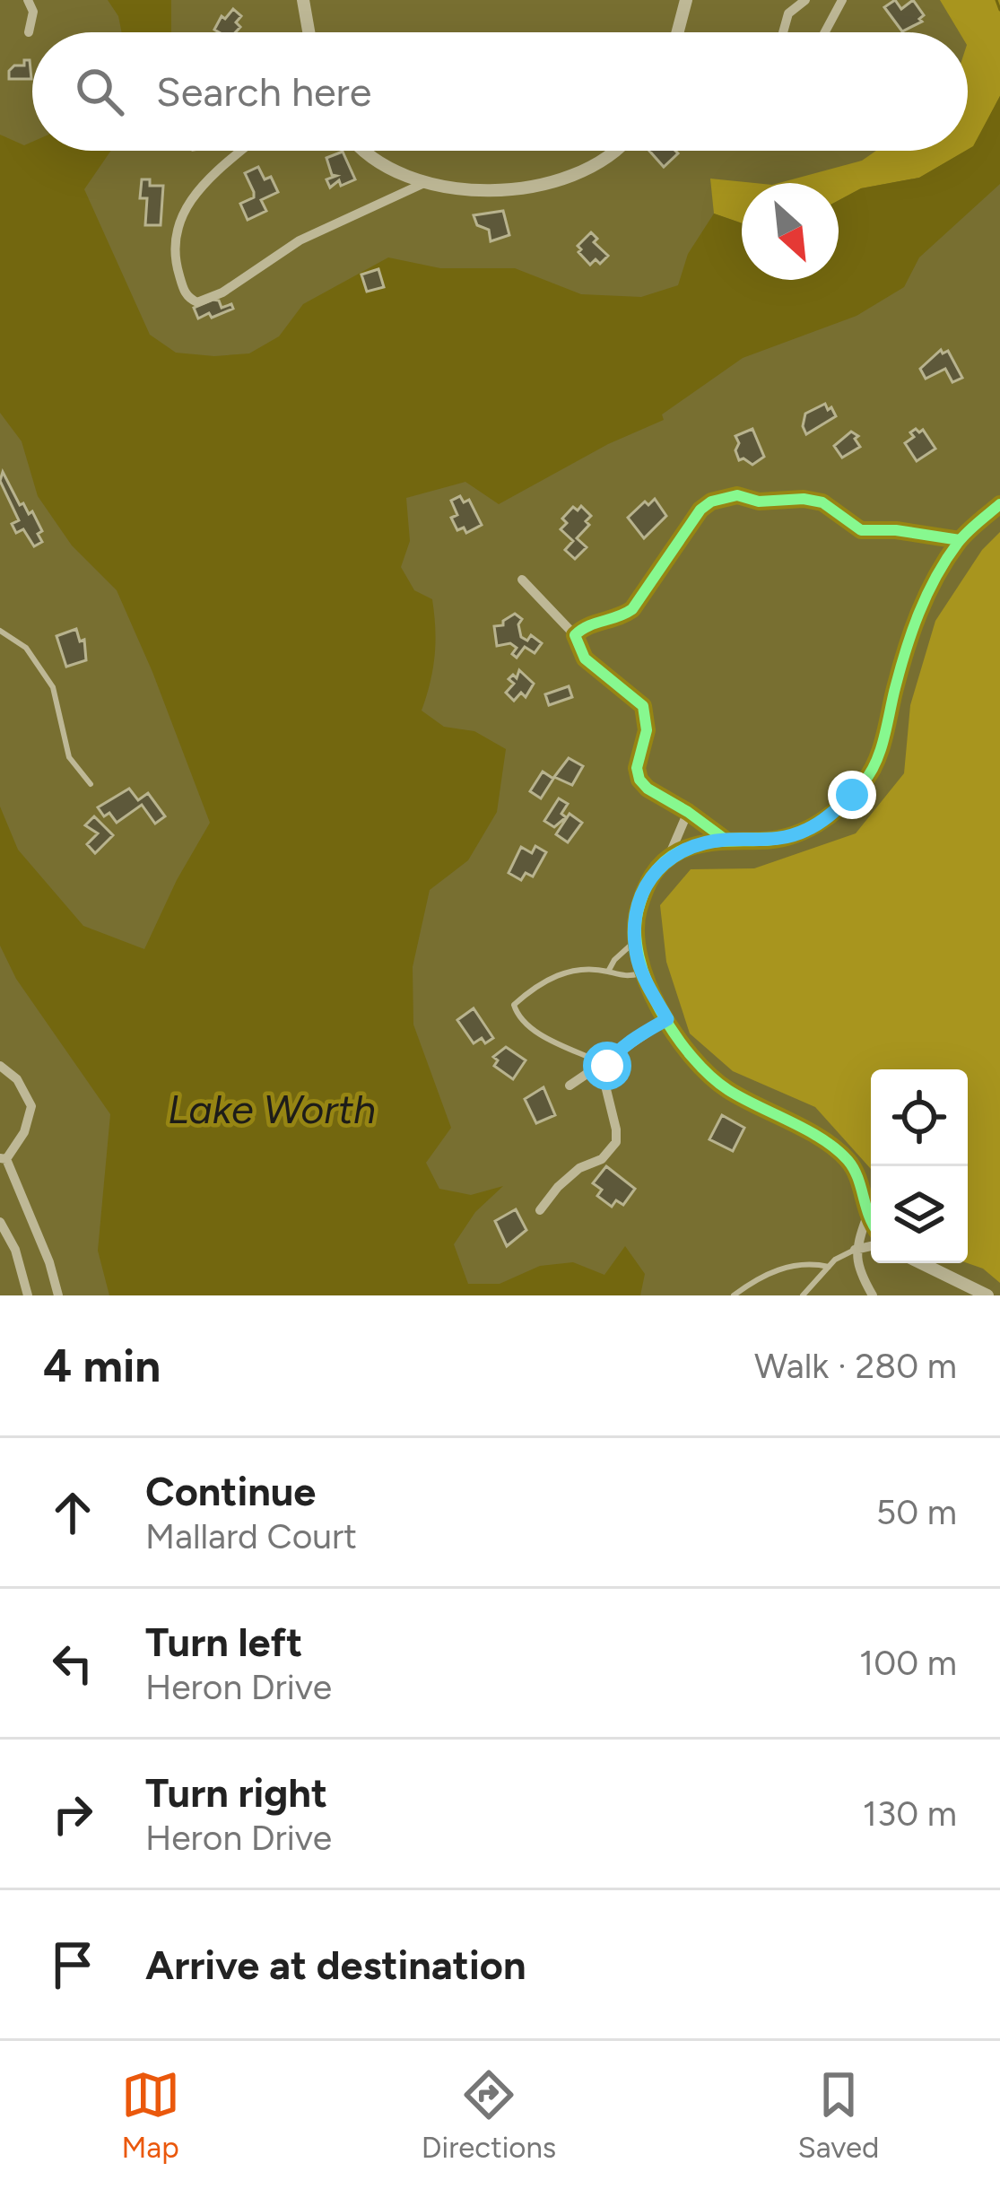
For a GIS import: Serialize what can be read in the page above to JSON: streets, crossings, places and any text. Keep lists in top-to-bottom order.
{
  "water": ["Lake Worth"],
  "north": "bottom right",
  "page": {
    "search": "Search here",
    "heading": ["4 min", "Walk · 280 m"],
    "list": [
      ["Continue", "Mallard Court", "50 m"],
      ["Turn left", "Heron Drive", "100 m"],
      ["Turn right", "Heron Drive", "130 m"],
      "Arrive at destination"
    ],
    "nav": ["Map", "Directions", "Saved"]
  }
}
